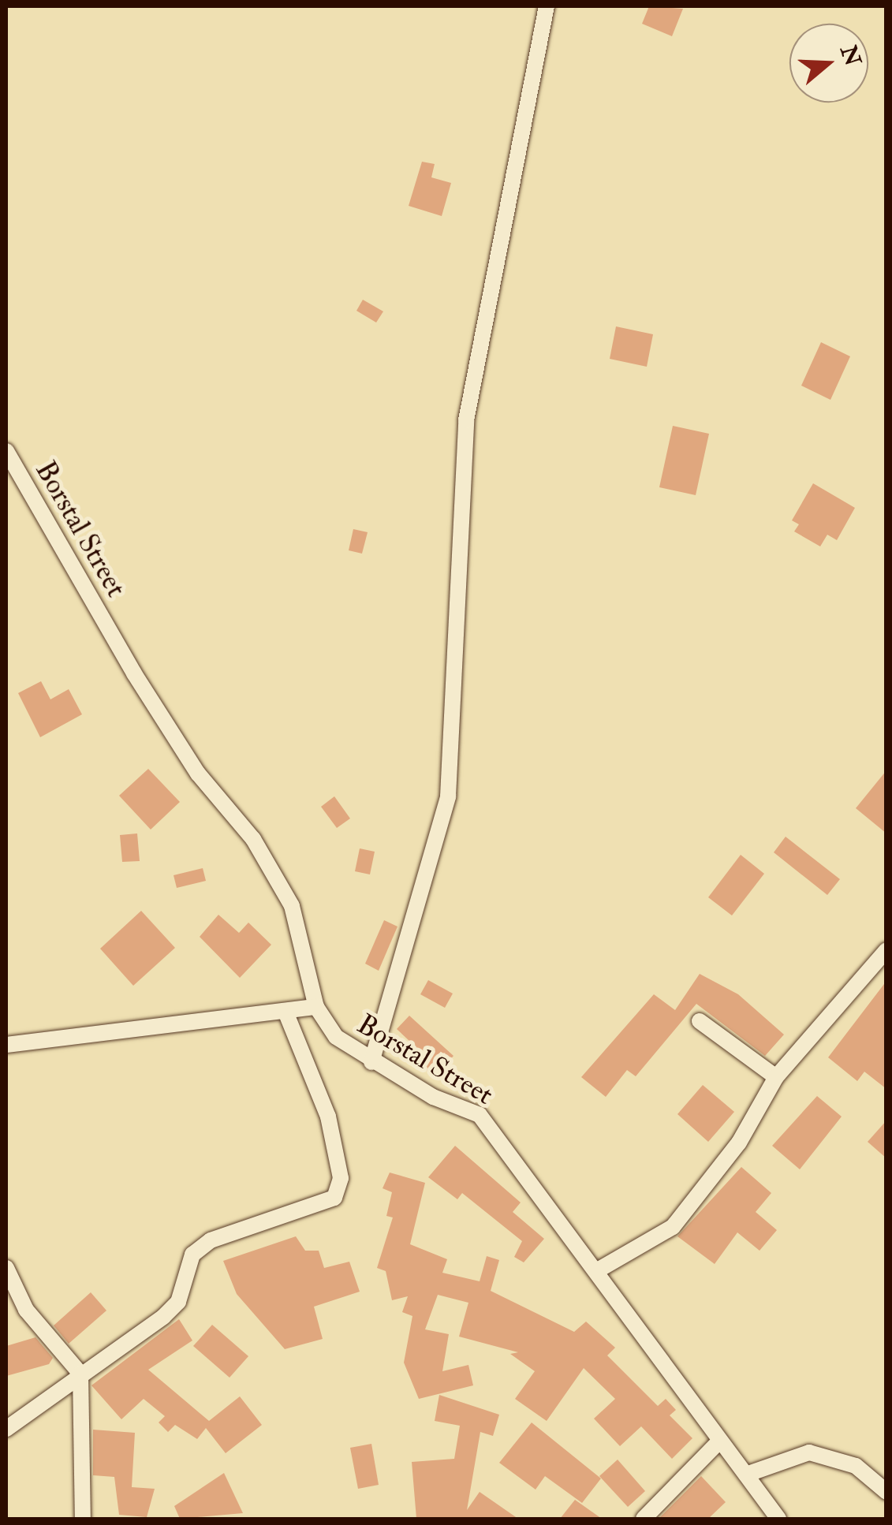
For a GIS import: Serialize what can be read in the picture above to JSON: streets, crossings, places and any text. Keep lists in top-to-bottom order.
{
  "streets": {
    "street": ["Borstal Street"]
  },
  "north": "right"
}
